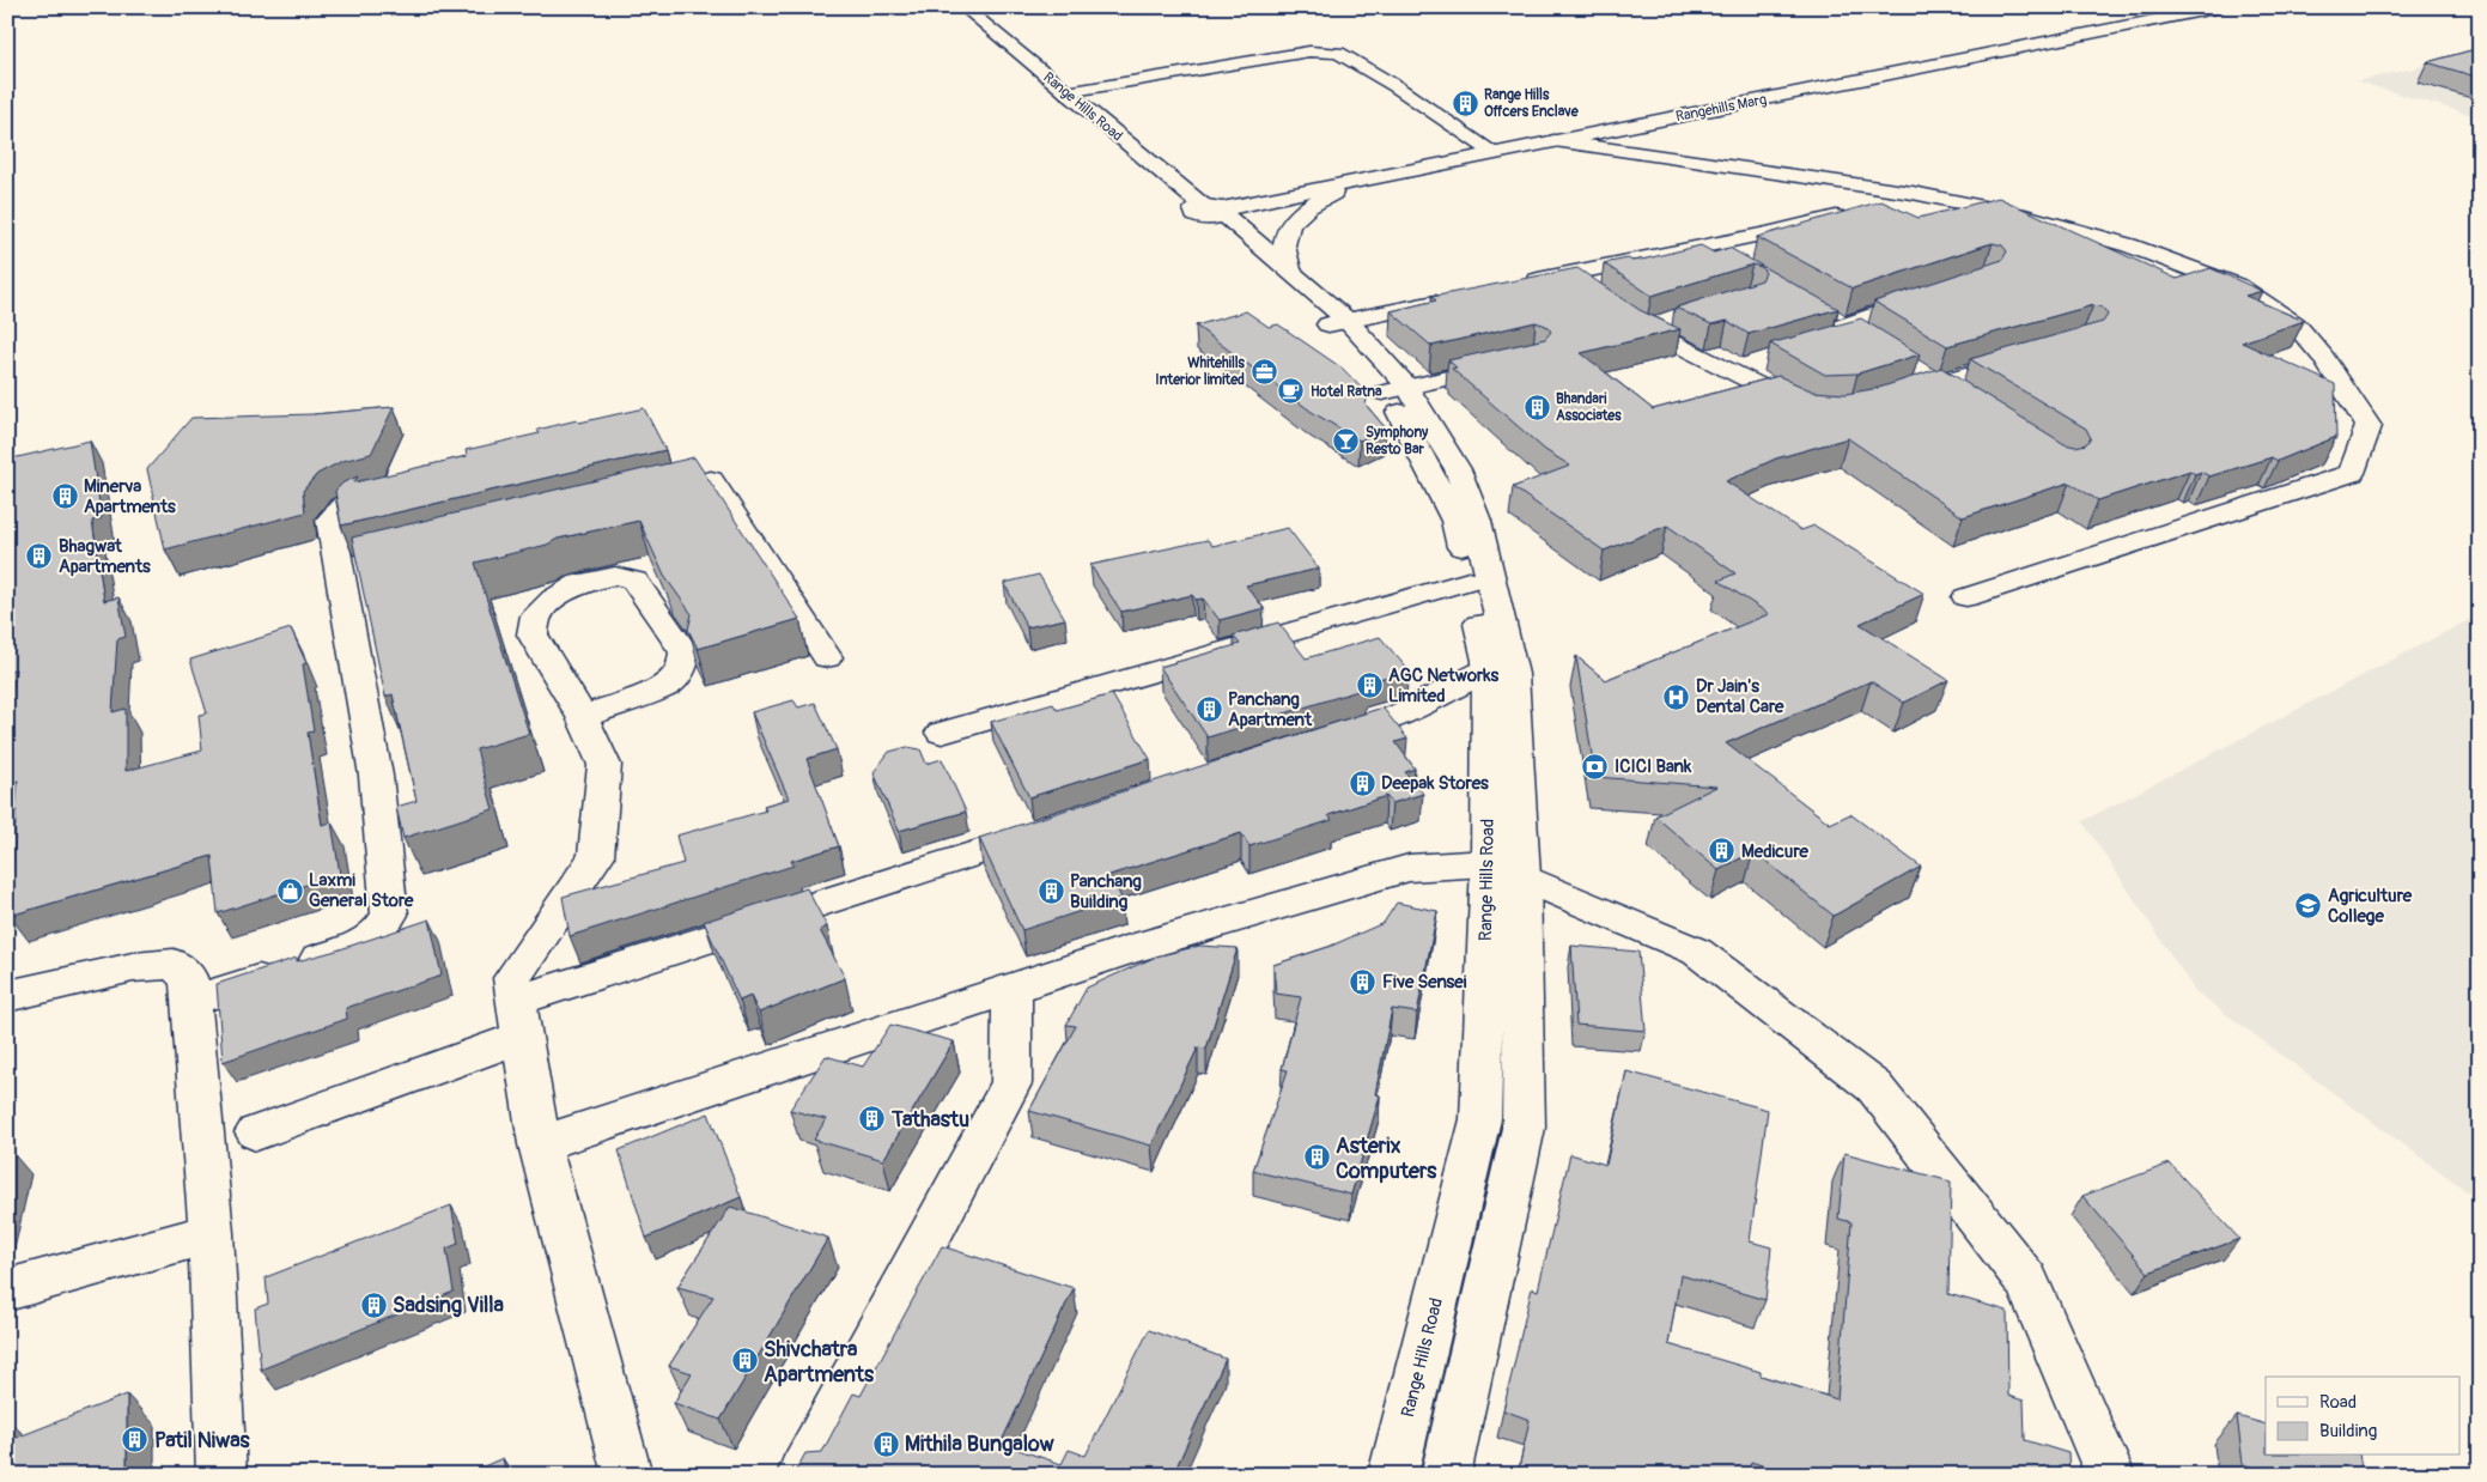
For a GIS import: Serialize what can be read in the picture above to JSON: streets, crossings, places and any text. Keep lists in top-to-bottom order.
{
  "streets": {
    "street": ["Range Hills Road", "Rangehills Marg"]
  },
  "crossings": [
    ["Range Hills Road", "Rangehills Marg"]
  ],
  "places": {
    "building": [
      "Range Hills Offcers Enclave",
      "Bhandari Associates",
      "Minerva Apartments",
      "Bhagwat Apartments",
      "AGC Networks Limited",
      "Panchang Apartment",
      "Deepak Stores",
      "Medicure",
      "Panchang Building",
      "Five Sensei",
      "Tathastu",
      "Asterix Computers",
      "Sadsing Villa",
      "Shivchatra Apartments",
      "Patil Niwas",
      "Mithila Bungalow"
    ],
    "office": ["Whitehills Interior limited"],
    "cafe": ["Hotel Ratna"],
    "bar": ["Symphony Resto Bar"],
    "hospital": ["Dr Jain's Dental Care"],
    "bank": ["ICICI Bank"],
    "shop": ["Laxmi General Store"],
    "school or university": ["Agriculture College"]
  },
  "legend": ["Road", "Building"]
}
